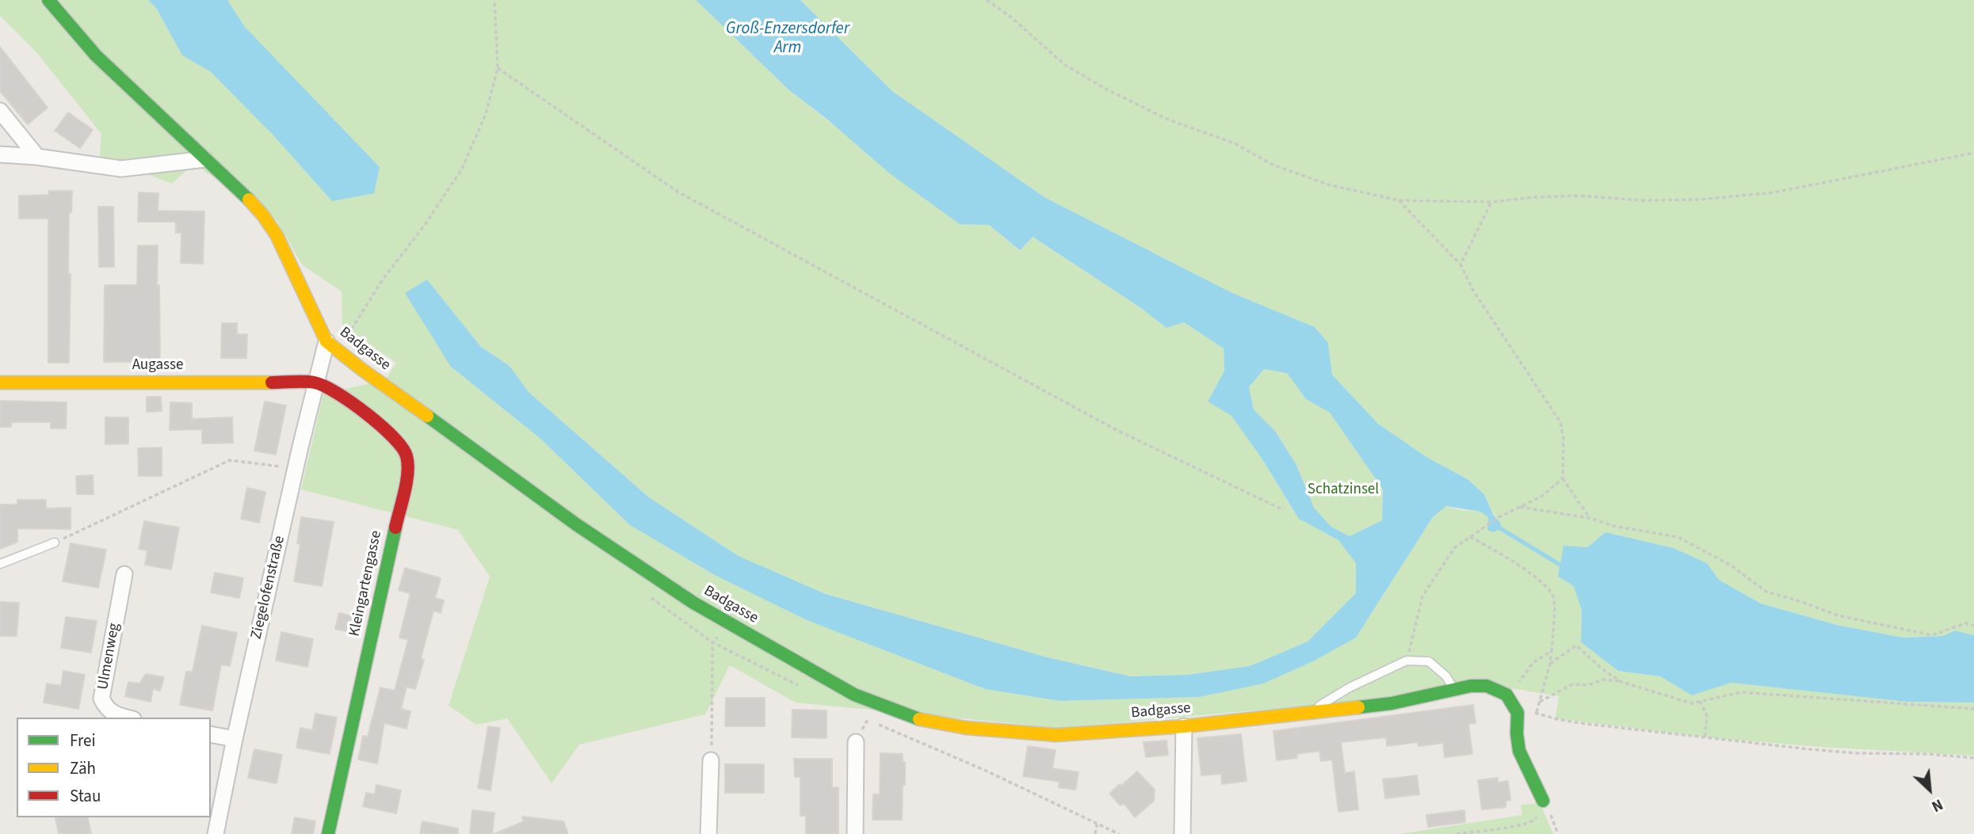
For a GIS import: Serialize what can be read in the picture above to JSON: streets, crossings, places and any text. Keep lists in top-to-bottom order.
{
  "streets": {
    "street": [
      "Badgasse",
      "Augasse",
      "Kleingartengasse",
      "Ziegelofenstraße",
      "Ulmenweg"
    ]
  },
  "crossings": [
    ["Badgasse", "Ziegelofenstraße"],
    ["Augasse", "Kleingartengasse"],
    ["Augasse", "Ziegelofenstraße"],
    ["Kleingartengasse", "Ziegelofenstraße"]
  ],
  "water": ["Groß-Enzersdorfer Arm"],
  "parks": ["Schatzinsel"],
  "legend": ["Frei", "Zäh", "Stau"],
  "north": "bottom right"
}
